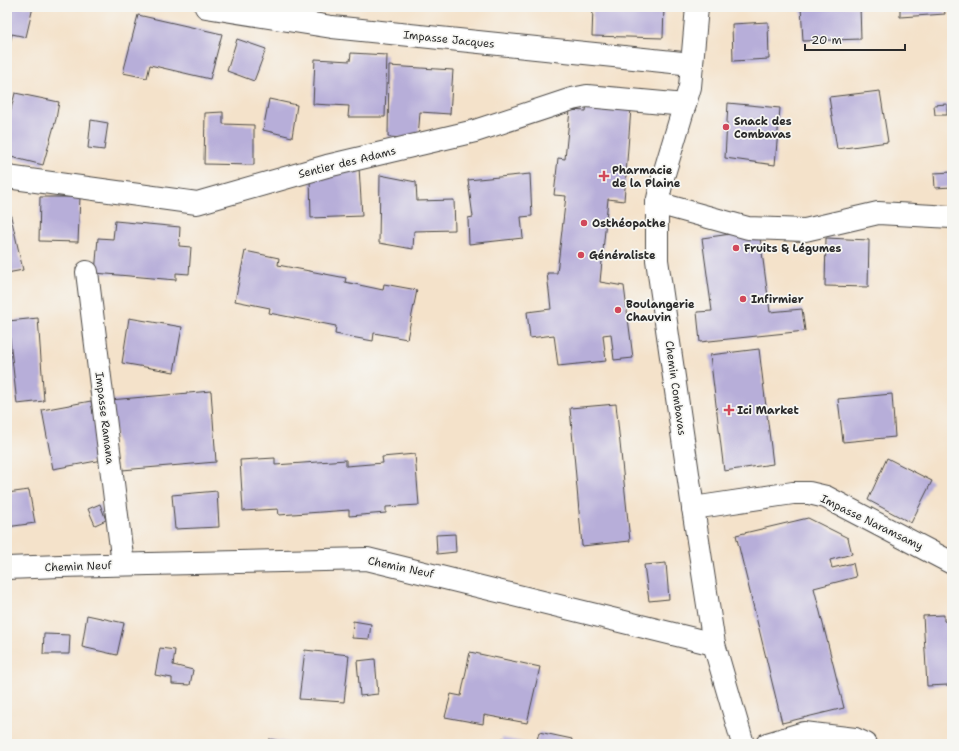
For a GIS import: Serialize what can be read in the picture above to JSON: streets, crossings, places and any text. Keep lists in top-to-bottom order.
{
  "streets": {
    "street": [
      "Impasse Jacques",
      "Sentier des Adams",
      "Chemin Combavas",
      "Impasse Ramana",
      "Impasse Naramsamy",
      "Chemin Neuf"
    ]
  },
  "crossings": [
    ["Impasse Jacques", "Chemin Combavas"],
    ["Sentier des Adams", "Chemin Combavas"],
    ["Chemin Combavas", "Impasse Naramsamy"],
    ["Chemin Combavas", "Chemin Neuf"],
    ["Impasse Ramana", "Chemin Neuf"]
  ],
  "places": {
    "other": [
      "Snack des Combavas",
      "Osthéopathe",
      "Fruits & Légumes",
      "Généraliste",
      "Infirmier",
      "Boulangerie Chauvin"
    ],
    "health": ["Pharmacie de la Plaine", "Ici Market"]
  },
  "scale_bar": "20 m"
}
